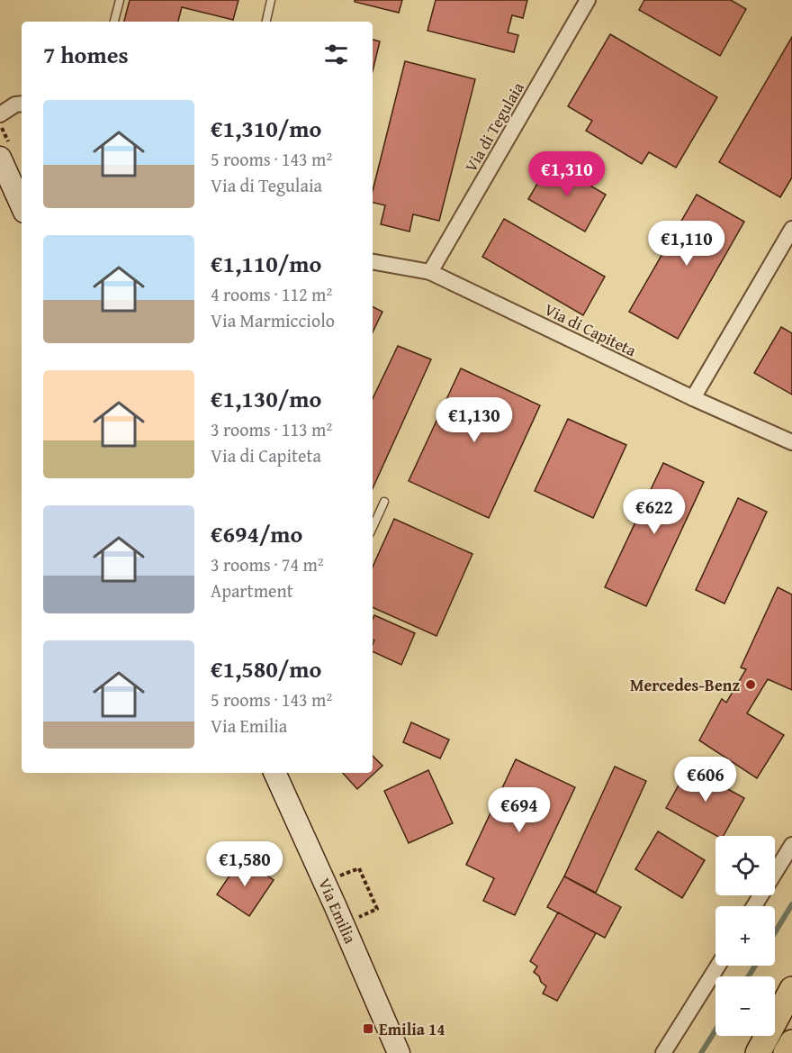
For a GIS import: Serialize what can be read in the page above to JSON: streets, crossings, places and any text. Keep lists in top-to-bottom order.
{
  "streets": {
    "main road": ["Via Emilia"],
    "street": ["Via di Tegulaia", "Via di Capiteta"]
  },
  "crossings": [
    ["Via di Tegulaia", "Via di Capiteta"]
  ],
  "places": {
    "other": ["Mercedes-Benz"],
    "transit": ["Emilia 14"]
  },
  "page": {
    "heading": "7 homes",
    "list": [
      {
        "name": "€1,310/mo",
        "note": "5 rooms · 143 m² · Via di Tegulaia"
      },
      {
        "name": "€1,110/mo",
        "note": "4 rooms · 112 m² · Via Marmicciolo"
      },
      {
        "name": "€1,130/mo",
        "note": "3 rooms · 113 m² · Via di Capiteta"
      },
      {
        "name": "€694/mo",
        "note": "3 rooms · 74 m² · Apartment"
      },
      {
        "name": "€1,580/mo",
        "note": "5 rooms · 143 m² · Via Emilia"
      }
    ],
    "price": [
      "€1,310",
      "€1,110",
      "€1,130",
      "€622",
      "€606",
      "€694",
      "€1,580"
    ],
    "map_buttons": ["+", "−"]
  }
}
